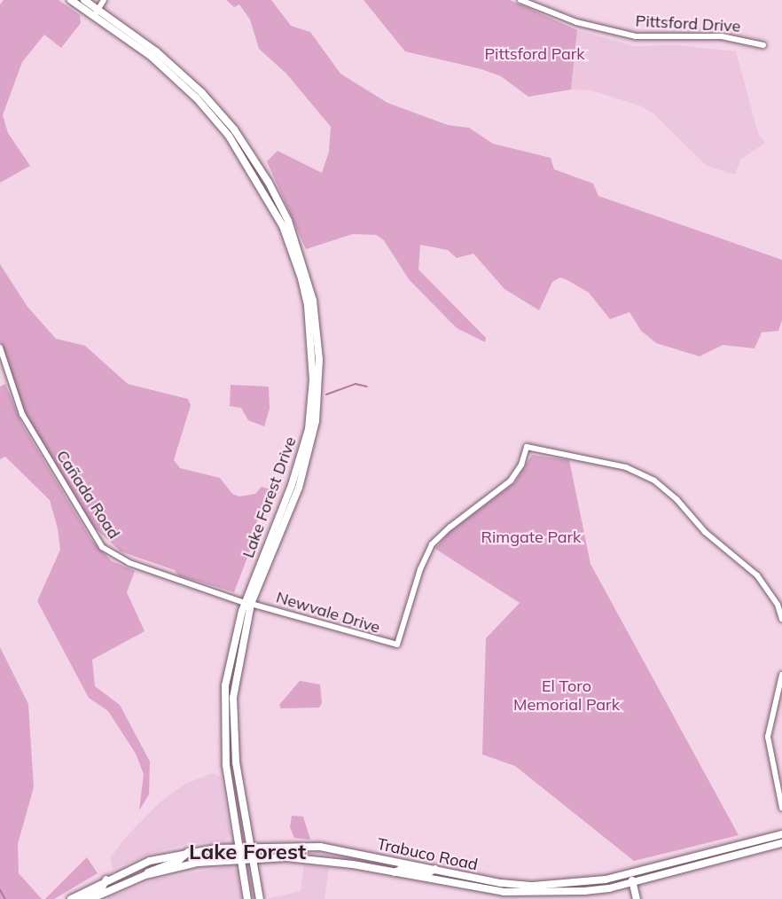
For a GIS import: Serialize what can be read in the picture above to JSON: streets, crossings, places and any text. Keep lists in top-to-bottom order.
{
  "streets": {
    "main road": ["Lake Forest Drive", "Trabuco Road"],
    "street": ["Pittsford Drive", "Cañada Road", "Newvale Drive"]
  },
  "crossings": [
    ["Cañada Road", "Lake Forest Drive"],
    ["Cañada Road", "Newvale Drive"],
    ["Lake Forest Drive", "Newvale Drive"],
    ["Lake Forest Drive", "Trabuco Road"]
  ],
  "districts": ["Lake Forest"],
  "parks": ["Pittsford Park", "Rimgate Park", "El Toro Memorial Park"]
}
